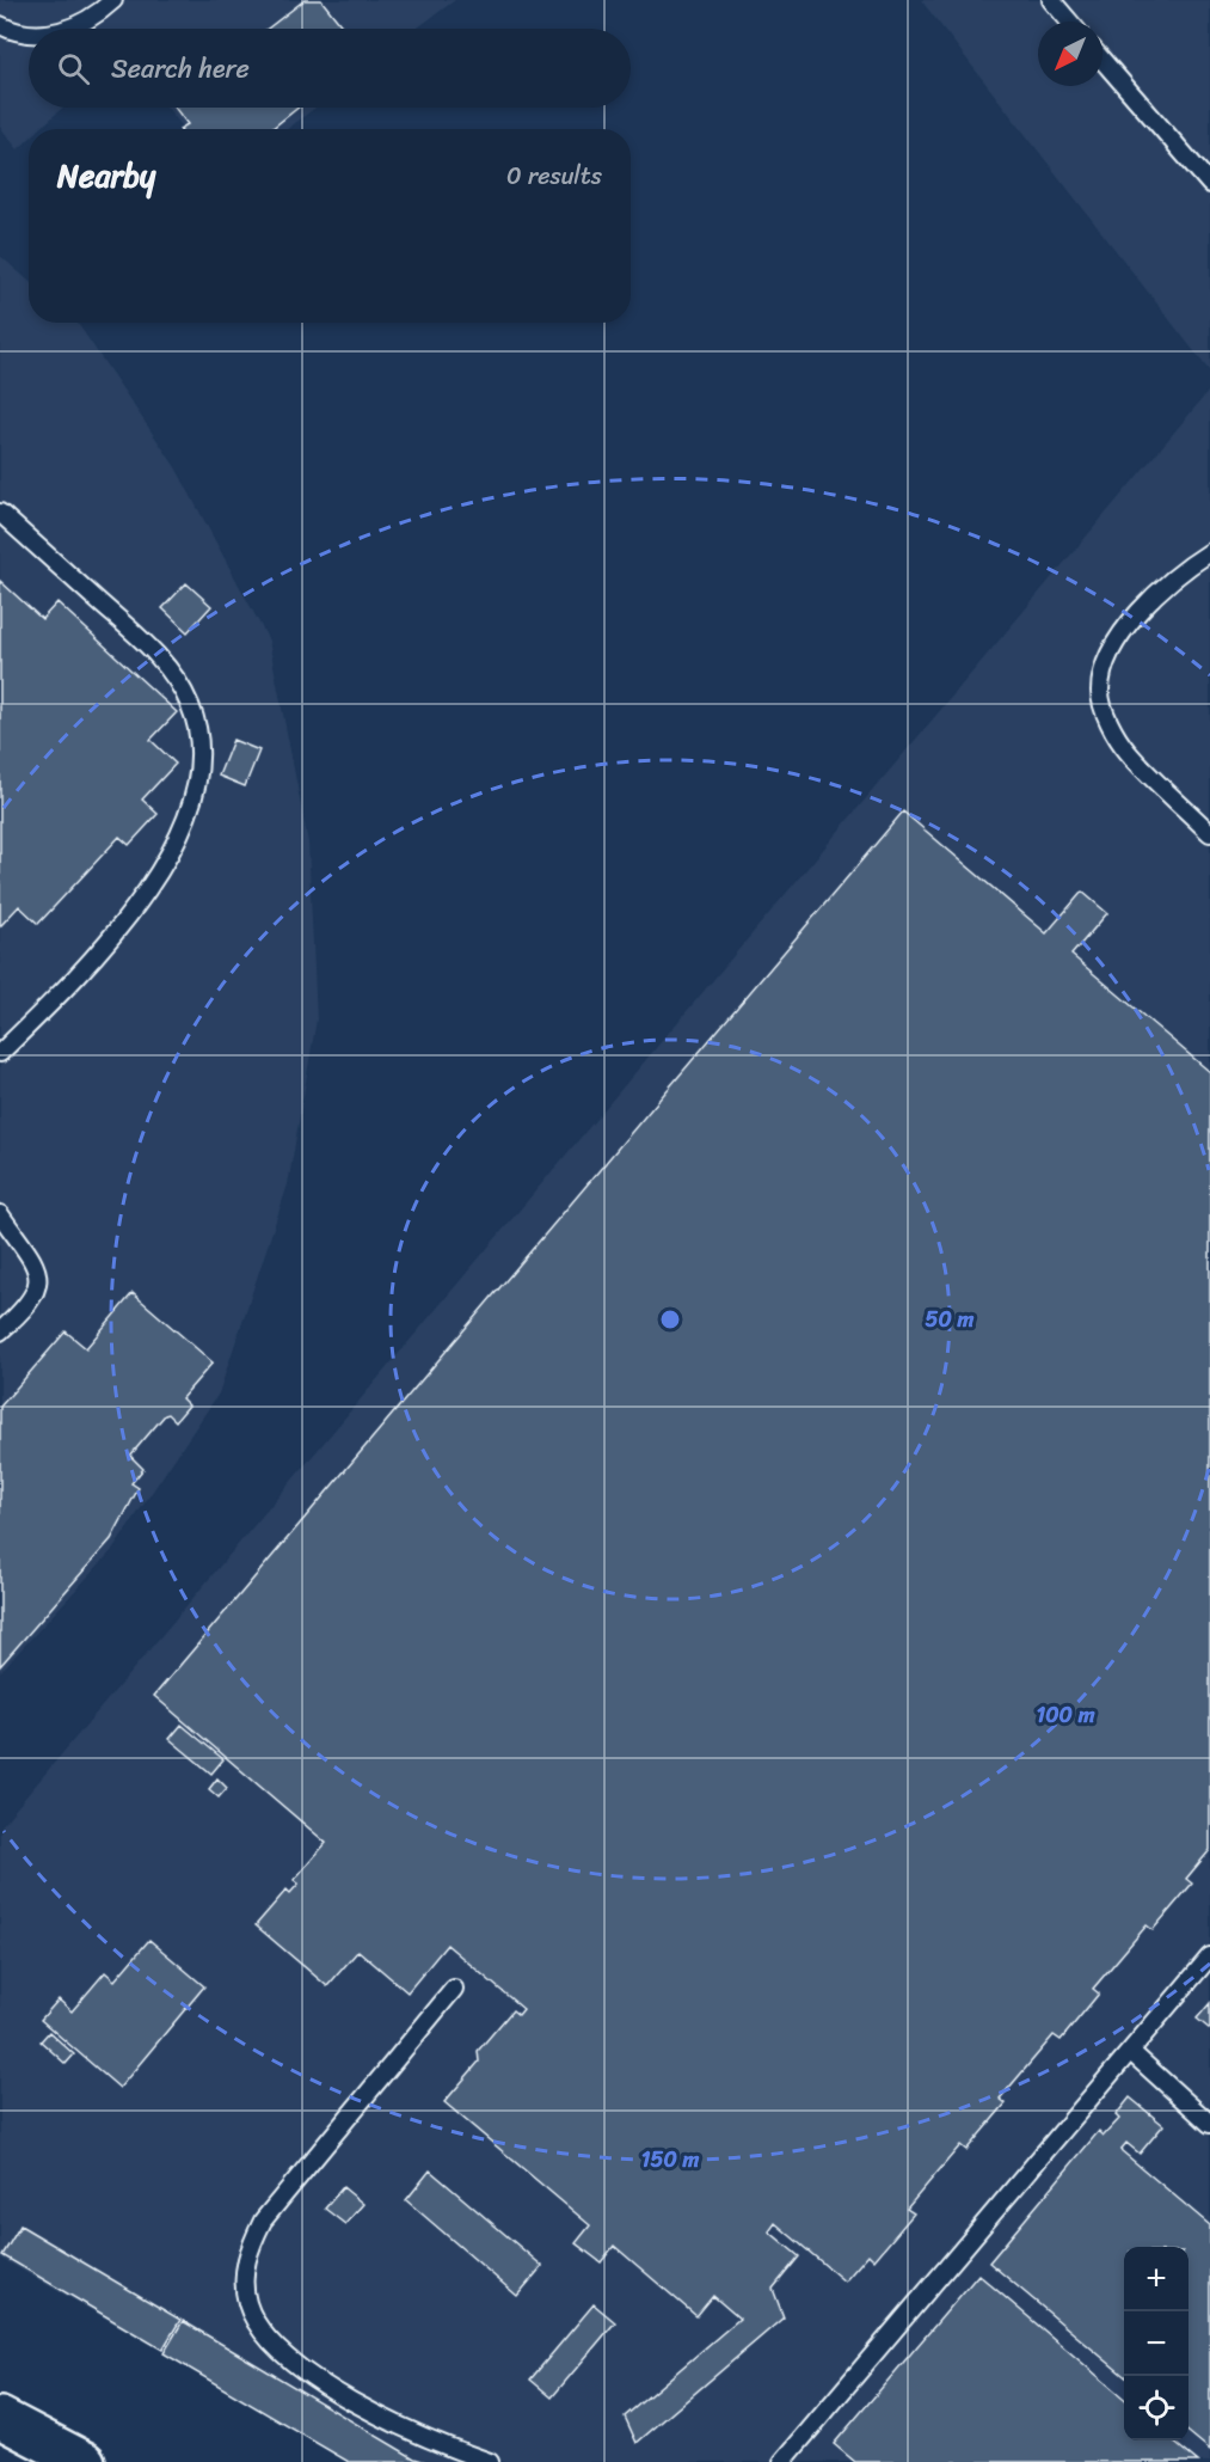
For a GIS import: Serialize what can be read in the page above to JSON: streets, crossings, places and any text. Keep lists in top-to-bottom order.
{
  "north": "bottom left",
  "page": {
    "search": "Search here",
    "heading": ["Nearby", "0 results"],
    "map_buttons": ["+", "−"]
  },
  "rings": ["50 m", "100 m", "150 m"]
}
